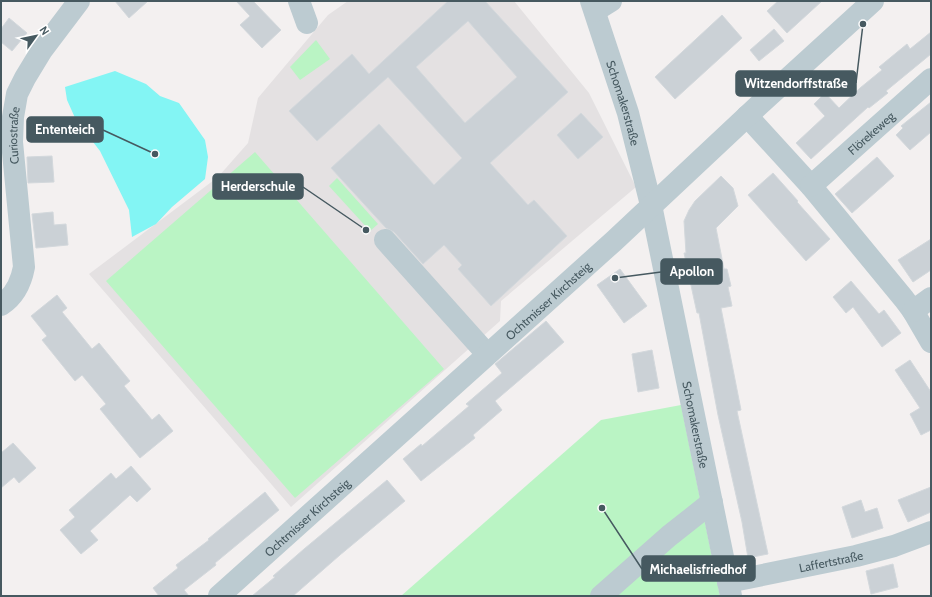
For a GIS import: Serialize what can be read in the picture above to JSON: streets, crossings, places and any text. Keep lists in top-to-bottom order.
{
  "streets": {
    "street": [
      "Schomakerstraße",
      "Flörekeweg",
      "Curiostraße",
      "Ochtmisser Kirchsteig",
      "Laffertstraße"
    ]
  },
  "crossings": [
    ["Schomakerstraße", "Ochtmisser Kirchsteig"],
    ["Schomakerstraße", "Laffertstraße"]
  ],
  "places": [
    "Witzendorffstraße",
    "Ententeich",
    "Herderschule",
    "Apollon",
    "Michaelisfriedhof"
  ],
  "north": "top right"
}
